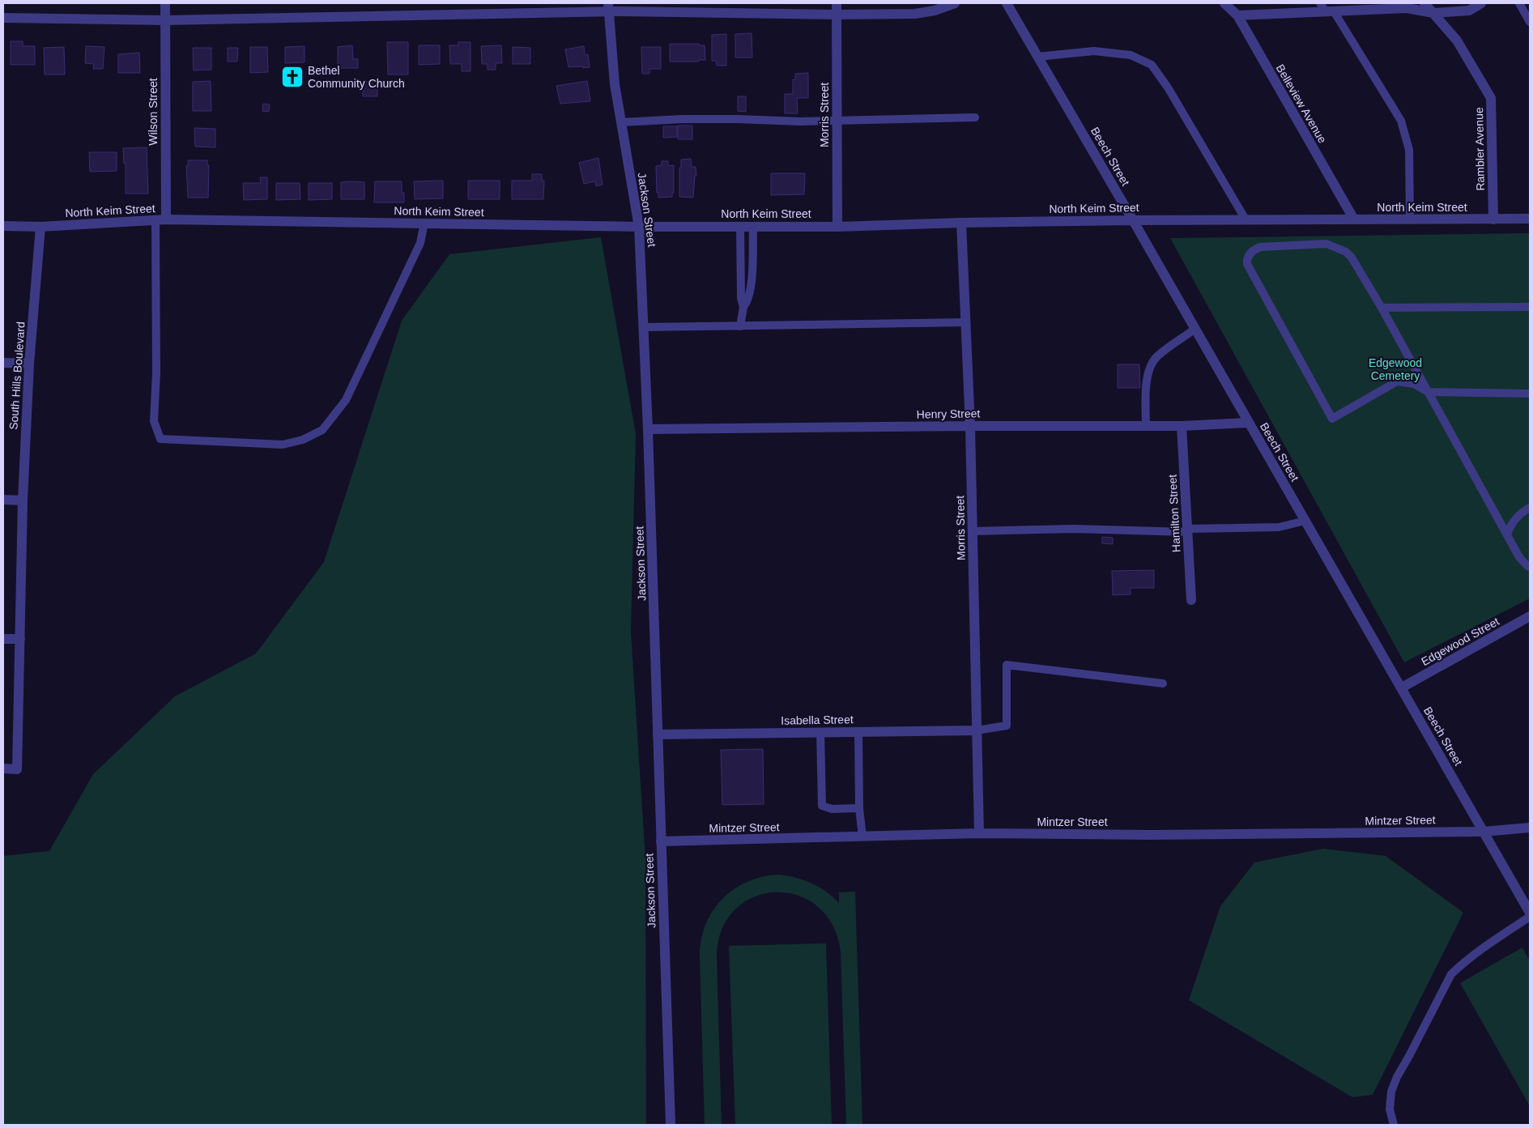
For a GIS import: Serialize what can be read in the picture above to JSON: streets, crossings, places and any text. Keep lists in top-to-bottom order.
{
  "streets": {
    "street": [
      "Belleview Avenue",
      "Wilson Street",
      "Morris Street",
      "Rambler Avenue",
      "Beech Street",
      "North Keim Street",
      "Jackson Street",
      "South Hills Boulevard",
      "Henry Street",
      "Hamilton Street",
      "Edgewood Street",
      "Isabella Street",
      "Mintzer Street"
    ]
  },
  "crossings": [
    ["Belleview Avenue", "North Keim Street"],
    ["Wilson Street", "North Keim Street"],
    ["Morris Street", "North Keim Street"],
    ["Morris Street", "Henry Street"],
    ["Morris Street", "Isabella Street"],
    ["Morris Street", "Mintzer Street"],
    ["Rambler Avenue", "North Keim Street"],
    ["Beech Street", "North Keim Street"],
    ["Beech Street", "Henry Street"],
    ["Beech Street", "Edgewood Street"],
    ["Beech Street", "Mintzer Street"],
    ["North Keim Street", "Jackson Street"],
    ["North Keim Street", "South Hills Boulevard"],
    ["Jackson Street", "Henry Street"],
    ["Jackson Street", "Isabella Street"],
    ["Jackson Street", "Mintzer Street"],
    ["Henry Street", "Hamilton Street"]
  ],
  "parks": ["Edgewood Cemetery"],
  "places": {
    "church": ["Bethel Community Church"]
  }
}
